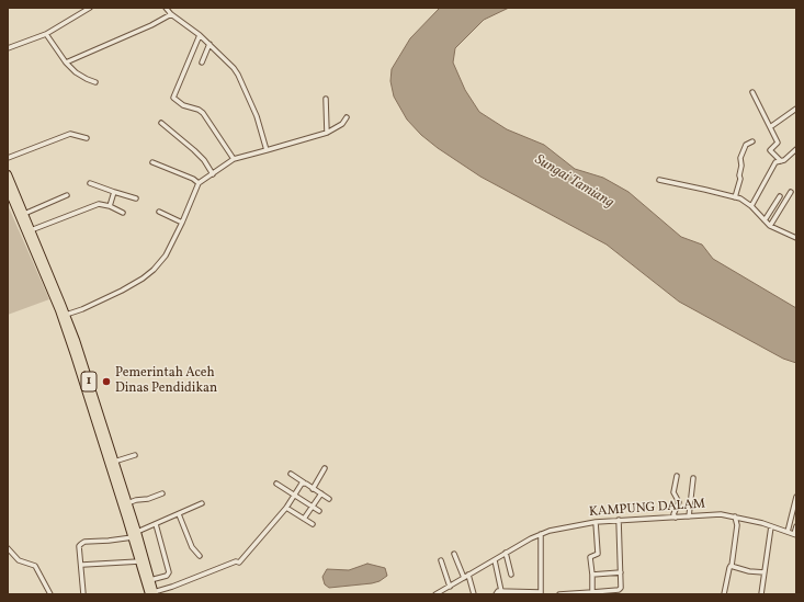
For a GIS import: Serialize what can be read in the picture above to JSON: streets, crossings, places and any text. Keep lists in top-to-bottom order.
{
  "streets": {
    "highway": ["1"],
    "street": ["KAMPUNG DALAM"]
  },
  "water": ["Sungai Tamiang"],
  "places": ["Pemerintah Aceh Dinas Pendidikan"]
}
